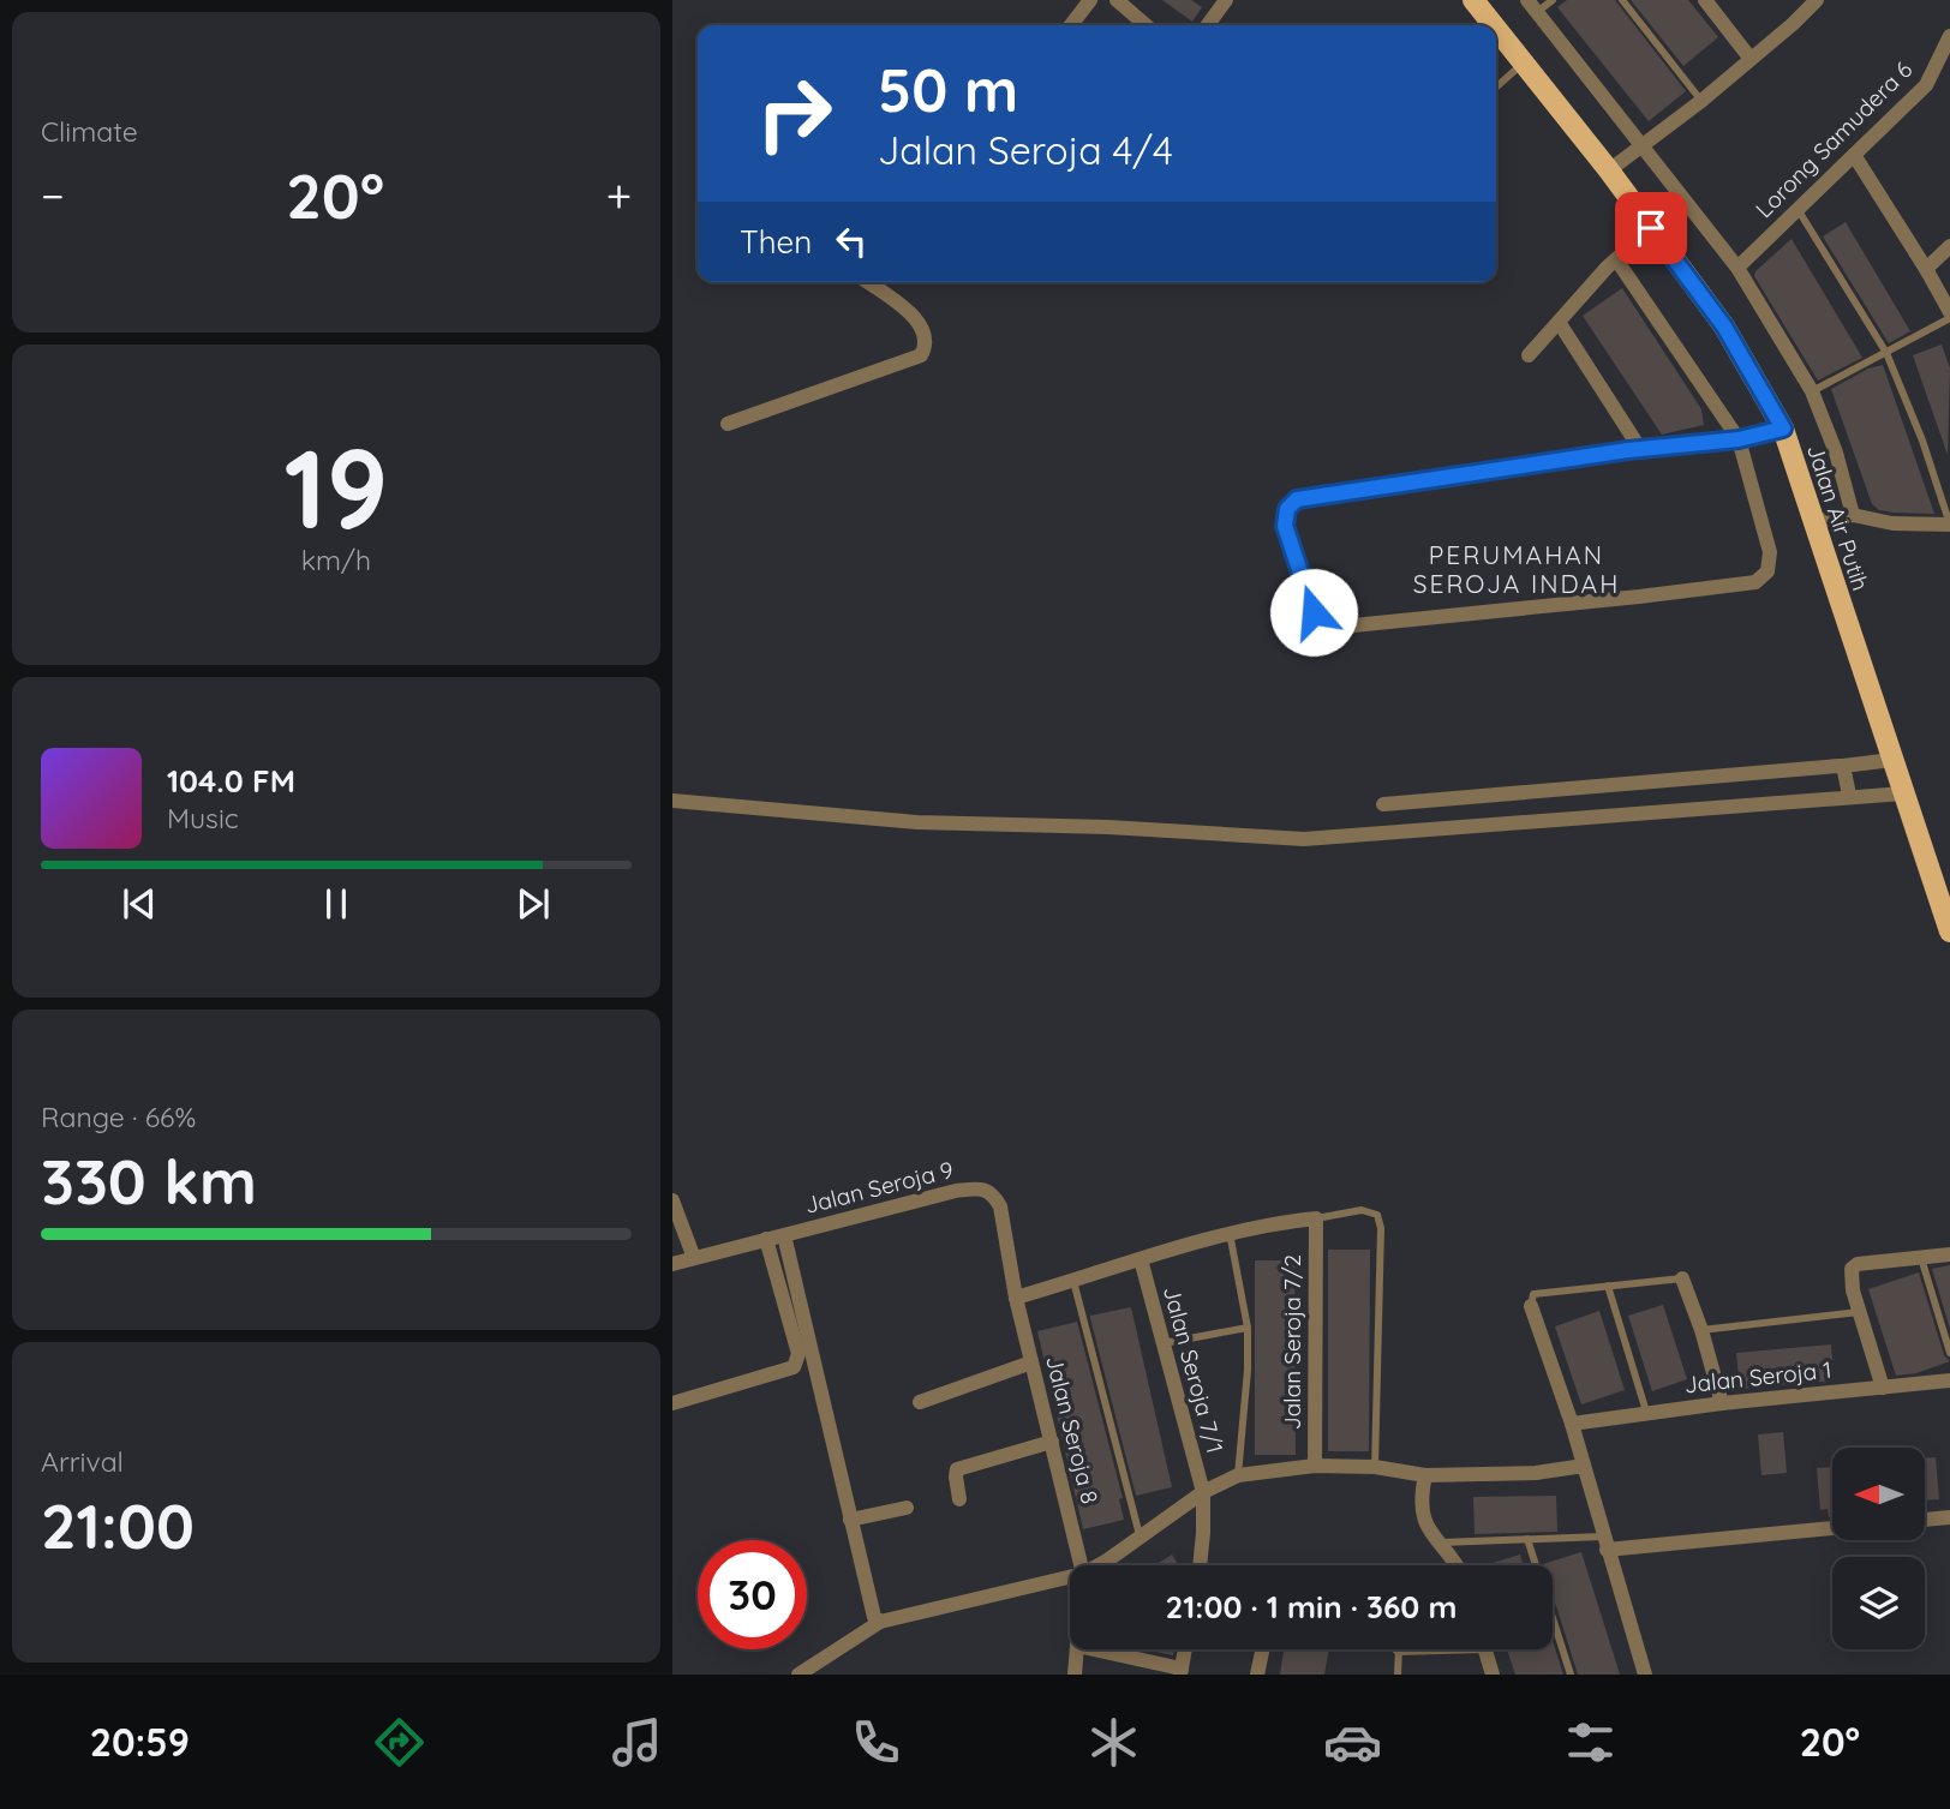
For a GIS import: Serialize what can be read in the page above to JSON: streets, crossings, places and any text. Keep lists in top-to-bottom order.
{
  "streets": {
    "main road": ["Jalan Air Putih"],
    "street": [
      "Lorong Samudera 6",
      "Jalan Seroja 9",
      "Jalan Seroja 7/2",
      "Jalan Seroja 7/1",
      "Jalan Seroja 1",
      "Jalan Seroja 8"
    ]
  },
  "crossings": [
    ["Jalan Seroja 9", "Jalan Seroja 8"]
  ],
  "districts": ["PERUMAHAN SEROJA INDAH"],
  "north": "left",
  "page": {
    "tile": [
      "Climate",
      ["19", "km/h"],
      ["Range · 66%", "330 km"],
      ["Arrival", "21:00"]
    ],
    "turn": ["50 m", "Jalan Seroja 4/4"],
    "heat": ["−", "20°", "+"],
    "then": "Then",
    "song": ["104.0 FM", "Music"],
    "limit": "30",
    "trip": "21:00 · 1 min · 360 m",
    "tabs": ["20:59", "20°"]
  }
}
